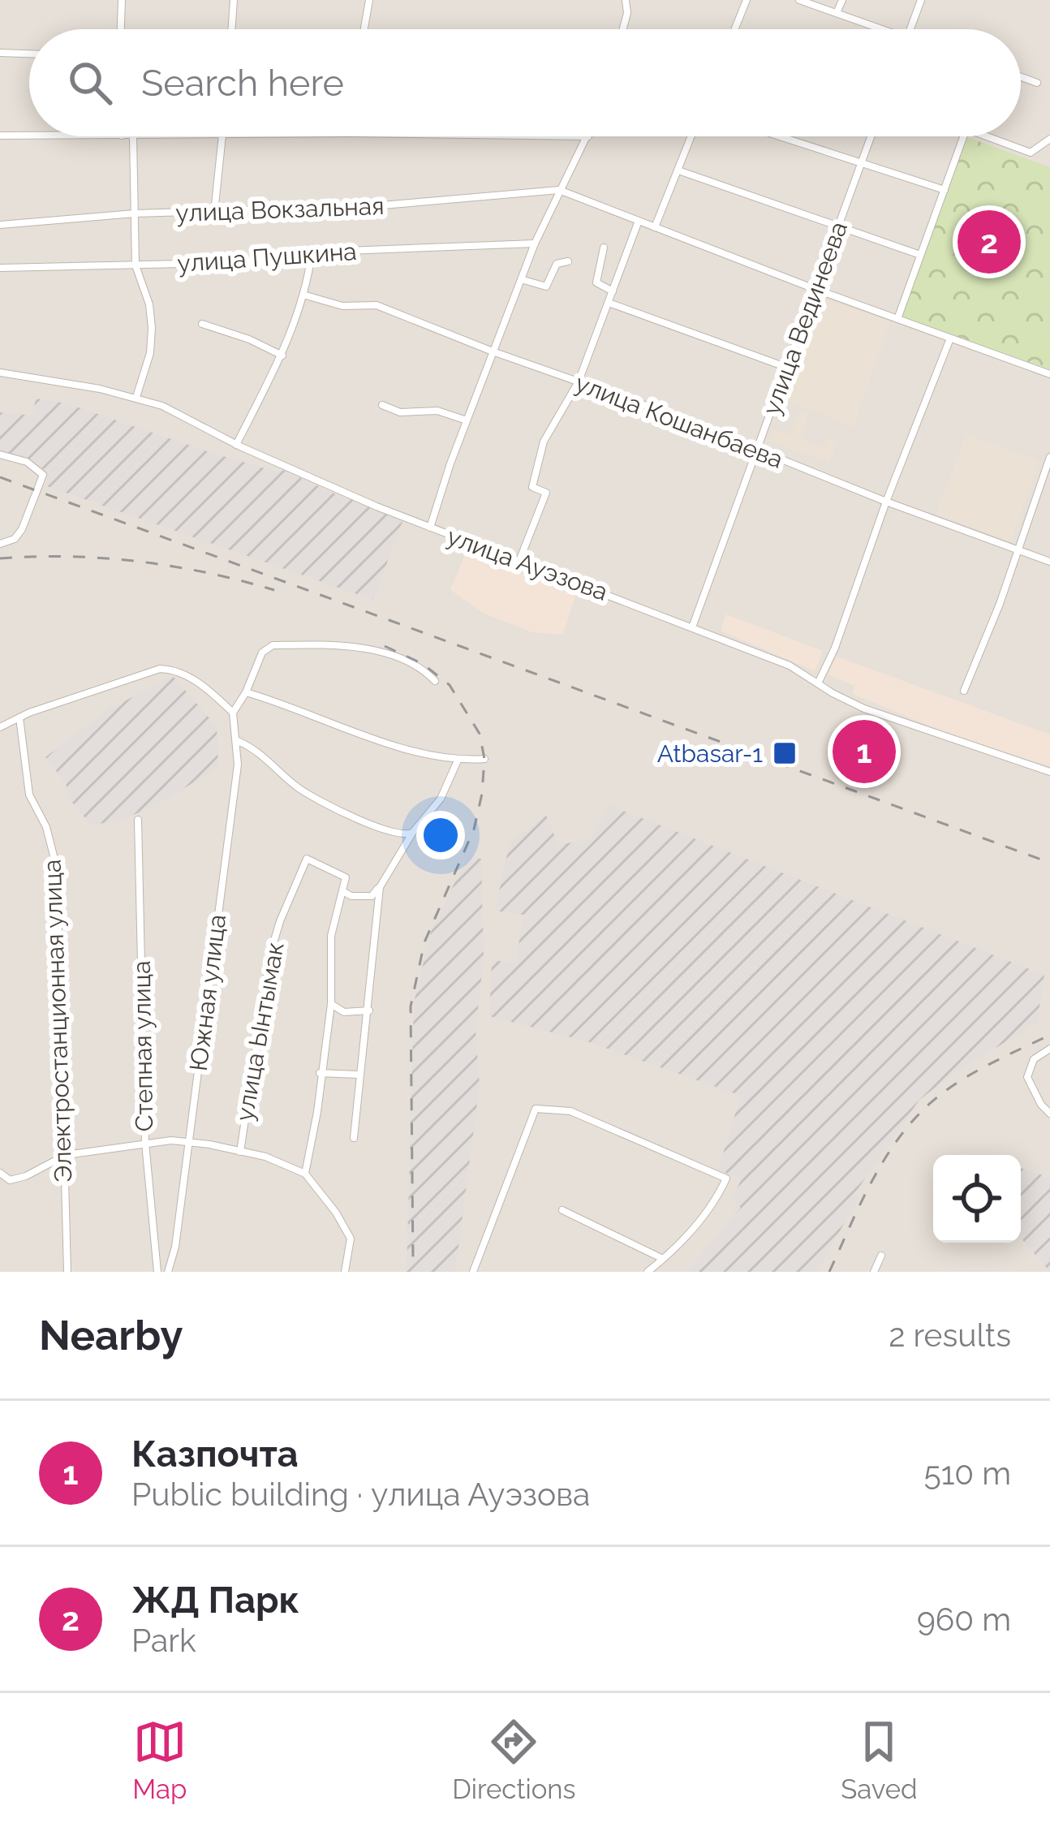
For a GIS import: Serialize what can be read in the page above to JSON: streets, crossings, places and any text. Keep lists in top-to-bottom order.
{
  "streets": {
    "street": [
      "улица Вокзальная",
      "улица Пушкина",
      "улица Вединеева",
      "улица Кошанбаева",
      "улица Ауэзова",
      "Южная улица",
      "Электростанционная улица",
      "улица Ынтымак",
      "Степная улица"
    ]
  },
  "crossings": [
    ["улица Вединеева", "улица Кошанбаева"],
    ["улица Вединеева", "улица Ауэзова"]
  ],
  "places": {
    "transit": ["Atbasar-1"]
  },
  "page": {
    "search": "Search here",
    "pins": ["2", "1"],
    "heading": ["Nearby", "2 results"],
    "list": [
      {
        "mark": "1",
        "name": "Казпочта",
        "note": "Public building · улица Ауэзова",
        "value": "510 m"
      },
      {
        "mark": "2",
        "name": "ЖД Парк",
        "note": "Park",
        "value": "960 m"
      }
    ],
    "nav": ["Map", "Directions", "Saved"]
  }
}
